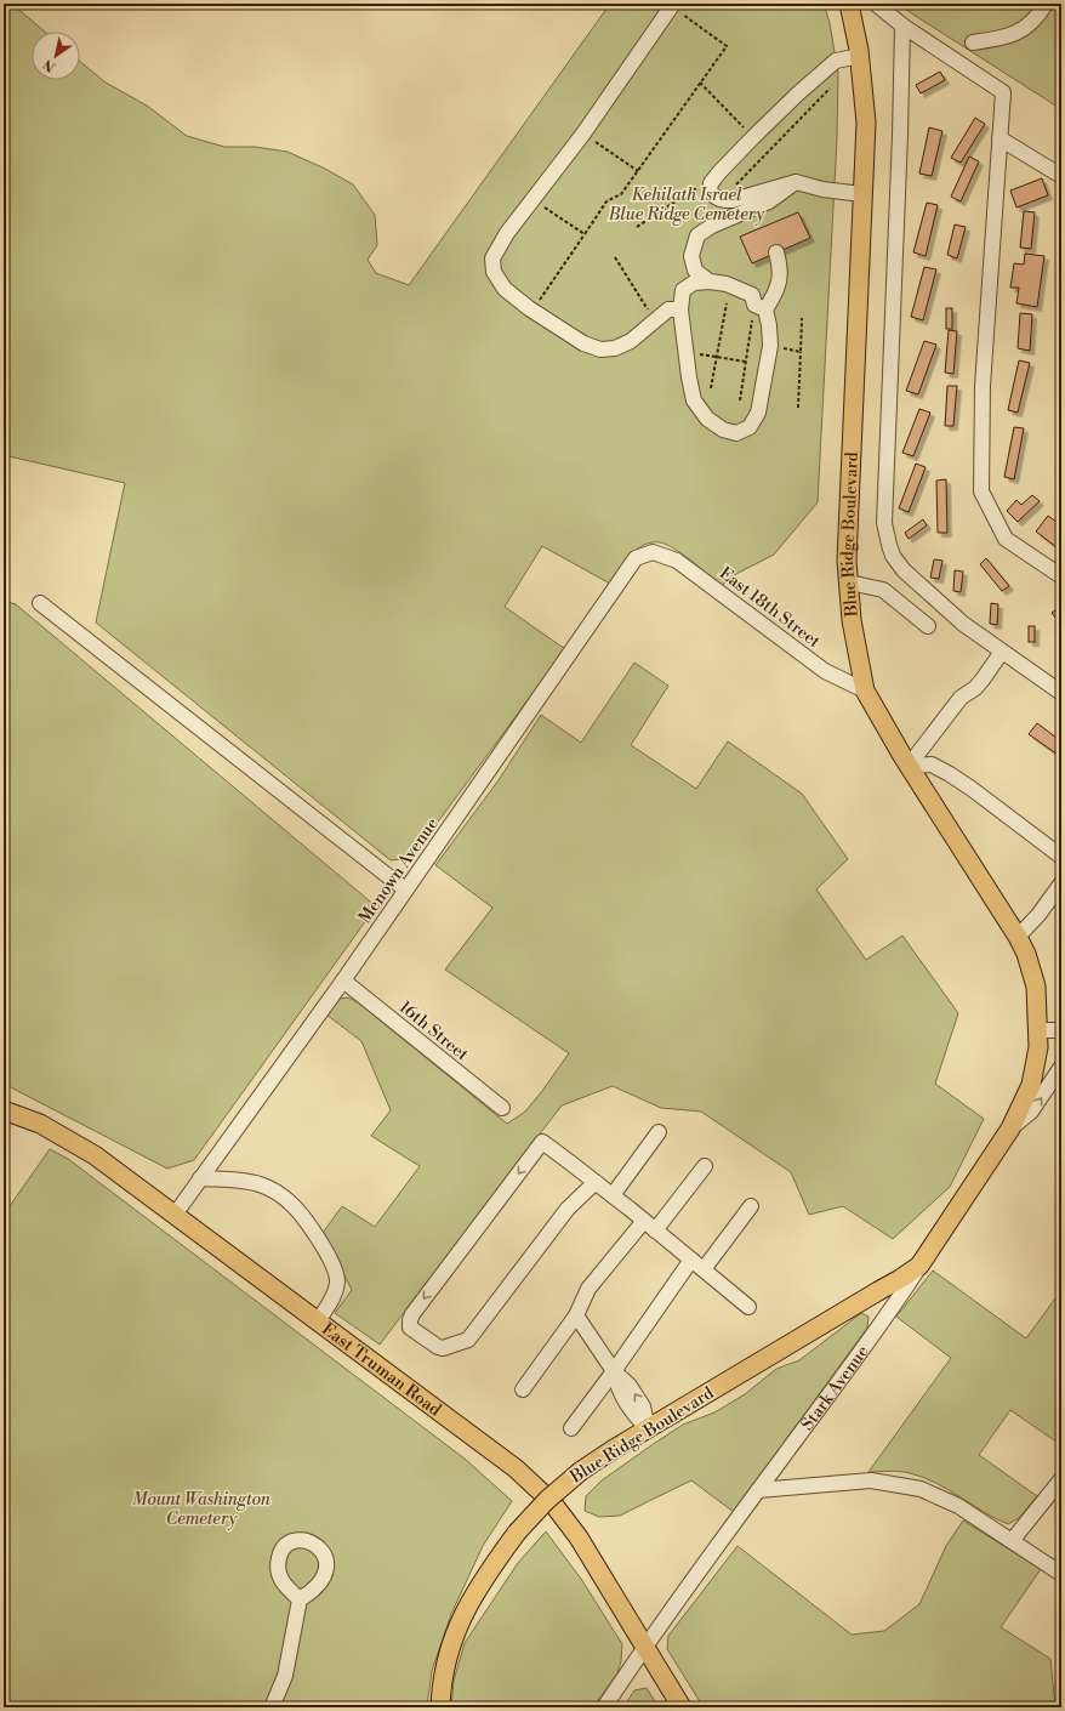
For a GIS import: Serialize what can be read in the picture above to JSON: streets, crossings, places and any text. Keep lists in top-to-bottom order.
{
  "streets": {
    "main road": ["Blue Ridge Boulevard", "East Truman Road", "Stark Avenue"],
    "street": ["East 18th Street", "Menown Avenue", "16th Street"]
  },
  "crossings": [
    ["Blue Ridge Boulevard", "East 18th Street"],
    ["Blue Ridge Boulevard", "Stark Avenue"],
    ["East 18th Street", "Menown Avenue"],
    ["Menown Avenue", "16th Street"],
    ["Menown Avenue", "East Truman Road"],
    ["East Truman Road", "Stark Avenue"]
  ],
  "parks": ["Kehilath Israel Blue Ridge Cemetery", "Mount Washington Cemetery"],
  "north": "bottom left"
}
